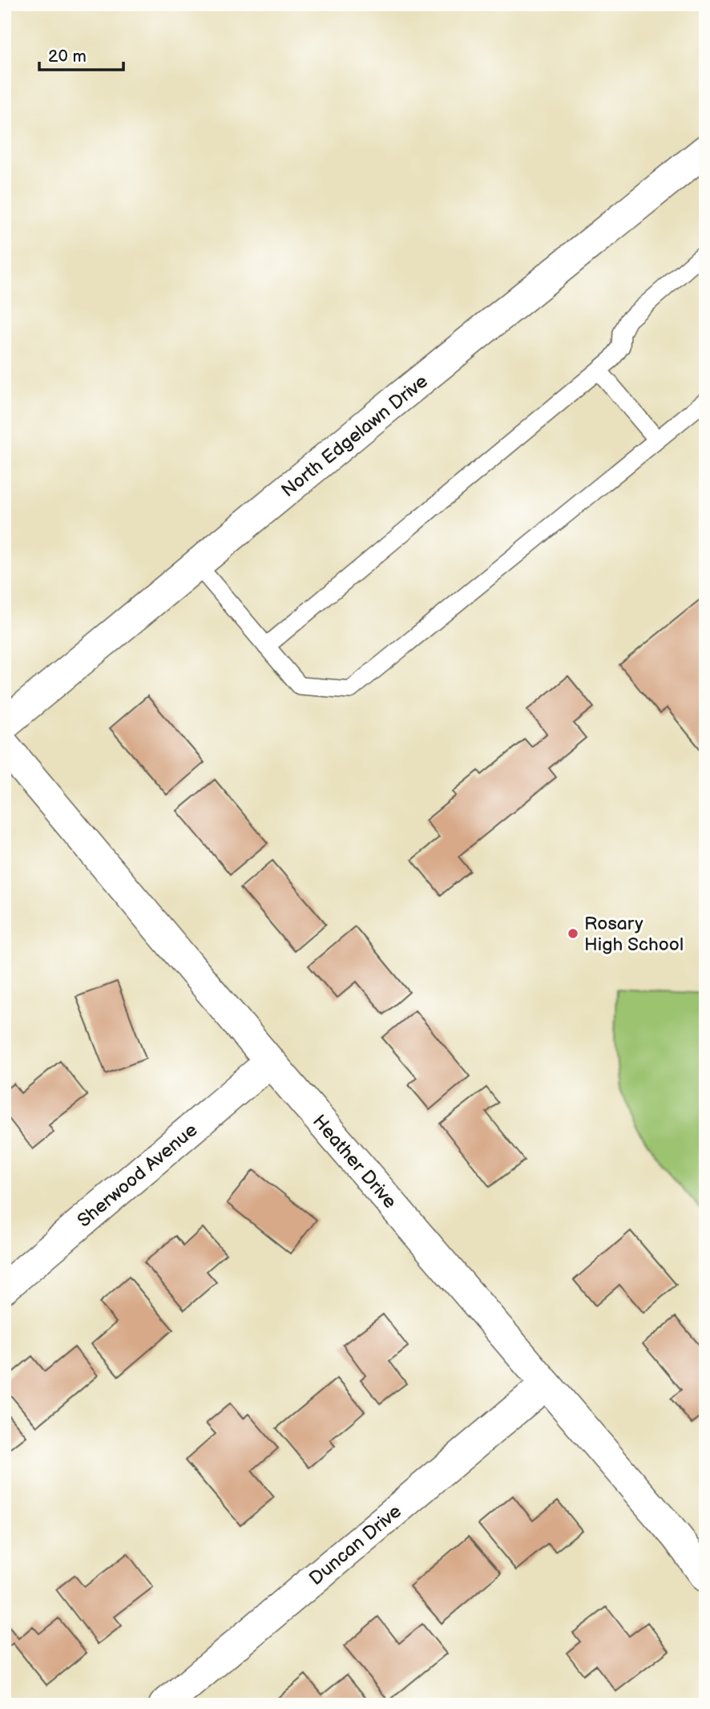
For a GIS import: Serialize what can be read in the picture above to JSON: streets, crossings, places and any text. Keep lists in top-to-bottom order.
{
  "streets": {
    "street": [
      "North Edgelawn Drive",
      "Heather Drive",
      "Sherwood Avenue",
      "Duncan Drive"
    ]
  },
  "crossings": [
    ["Heather Drive", "Sherwood Avenue"],
    ["Heather Drive", "Duncan Drive"]
  ],
  "places": ["Rosary High School"],
  "scale_bar": "20 m"
}
